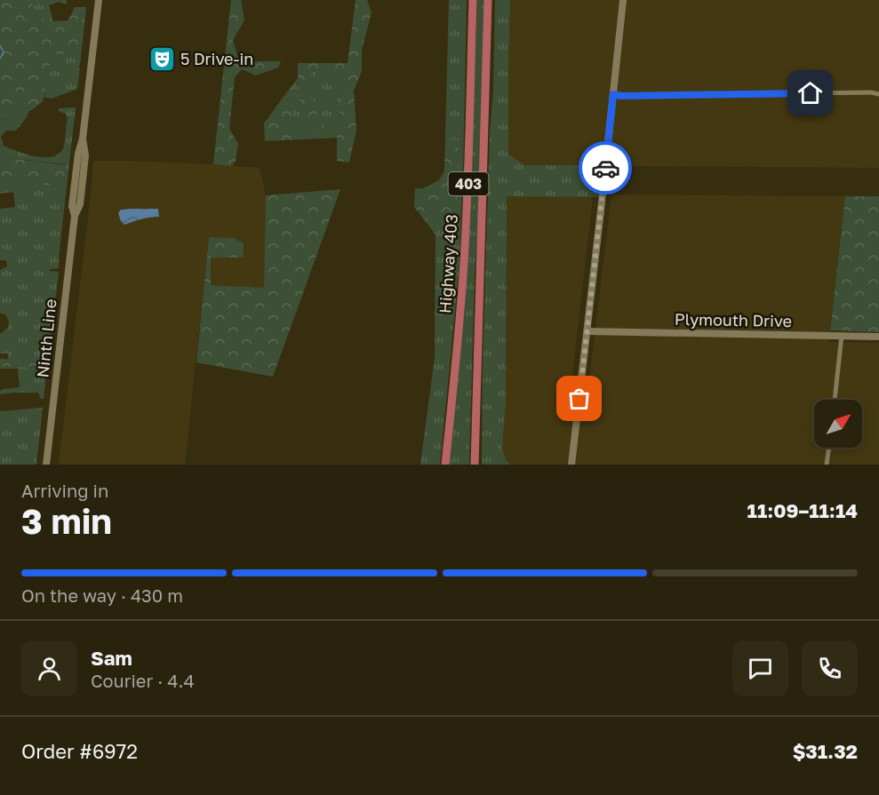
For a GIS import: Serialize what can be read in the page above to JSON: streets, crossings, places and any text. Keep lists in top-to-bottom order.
{
  "streets": {
    "highway": ["403", "Highway 403"],
    "street": ["Plymouth Drive", "Ninth Line"]
  },
  "places": {
    "theatre": ["5 Drive-in"]
  },
  "north": "top right",
  "page": {
    "heading": ["3 min", "Arriving in", "11:09–11:14"],
    "panel": [
      "Sam",
      "Courier · 4.4",
      "Order #6972",
      "$31.32"
    ],
    "bar": "On the way · 430 m"
  }
}
